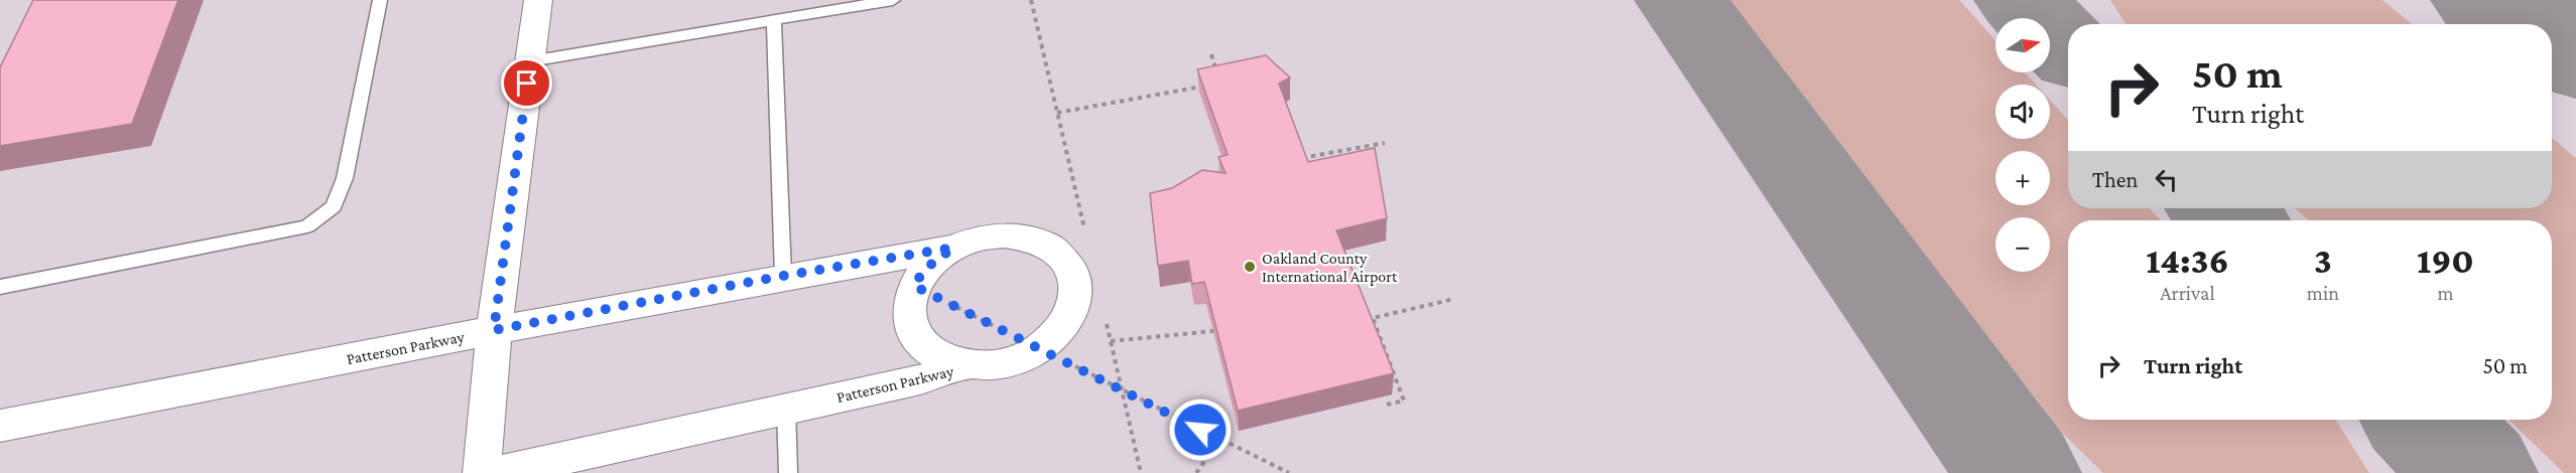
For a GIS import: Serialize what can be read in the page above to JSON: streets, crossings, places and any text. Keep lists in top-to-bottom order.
{
  "streets": {
    "street": ["Patterson Parkway"]
  },
  "places": ["Oakland County International Airport"],
  "north": "right",
  "page": {
    "map_buttons": ["+", "−"],
    "turn": ["50 m", "Turn right"],
    "then": "Then",
    "eta": [
      "14:36",
      "Arrival",
      "3",
      "min",
      "190",
      "m"
    ],
    "list": [
      {
        "name": "Turn right",
        "value": "50 m"
      }
    ]
  }
}
